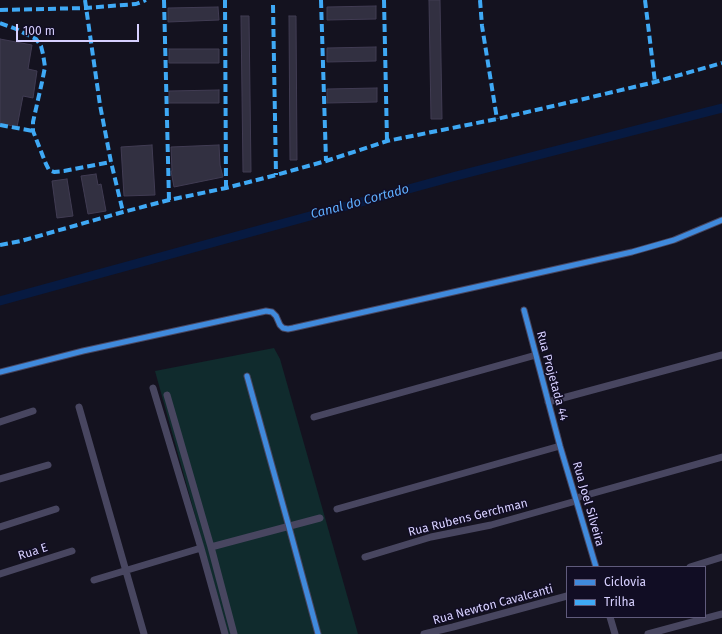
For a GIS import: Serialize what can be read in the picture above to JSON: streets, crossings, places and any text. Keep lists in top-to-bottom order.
{
  "streets": {
    "street": [
      "Rua Projetada 44",
      "Rua Joel Silveira",
      "Rua Rubens Gerchman",
      "Rua E",
      "Rua Newton Cavalcanti"
    ]
  },
  "crossings": [
    ["Rua Projetada 44", "Rua Joel Silveira"],
    ["Rua Joel Silveira", "Rua Rubens Gerchman"]
  ],
  "water": ["Canal do Cortado"],
  "legend": ["Ciclovia", "Trilha"],
  "scale_bar": "100 m"
}
